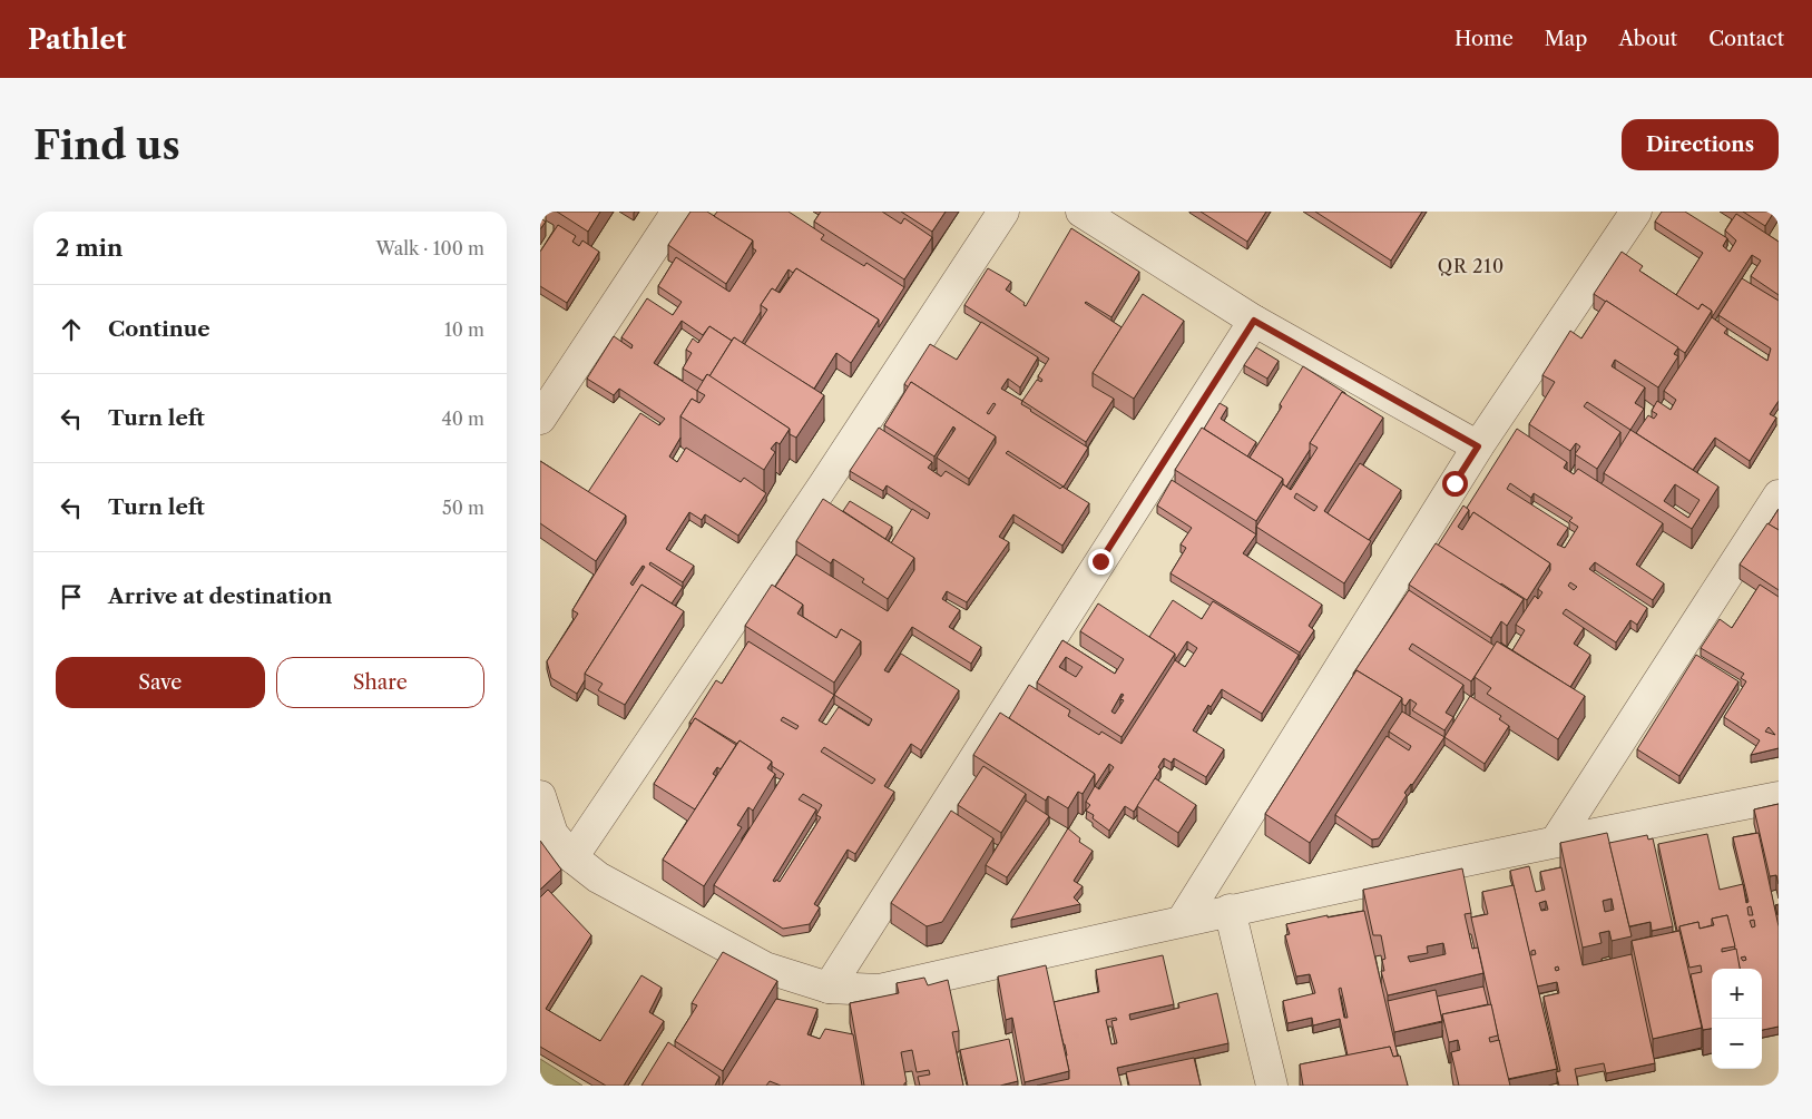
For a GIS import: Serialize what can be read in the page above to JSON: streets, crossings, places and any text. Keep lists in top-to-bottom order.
{
  "districts": ["QR 210"],
  "page": {
    "header": "Pathlet",
    "nav": [
      "Home",
      "Map",
      "About",
      "Contact"
    ],
    "buttons": [
      "Directions",
      ["Save", "Share"]
    ],
    "title": "Find us",
    "heading": ["2 min", "Walk · 100 m"],
    "list": [
      ["Continue", "10 m"],
      ["Turn left", "40 m"],
      ["Turn left", "50 m"],
      "Arrive at destination"
    ],
    "map_buttons": ["+", "−"]
  }
}
